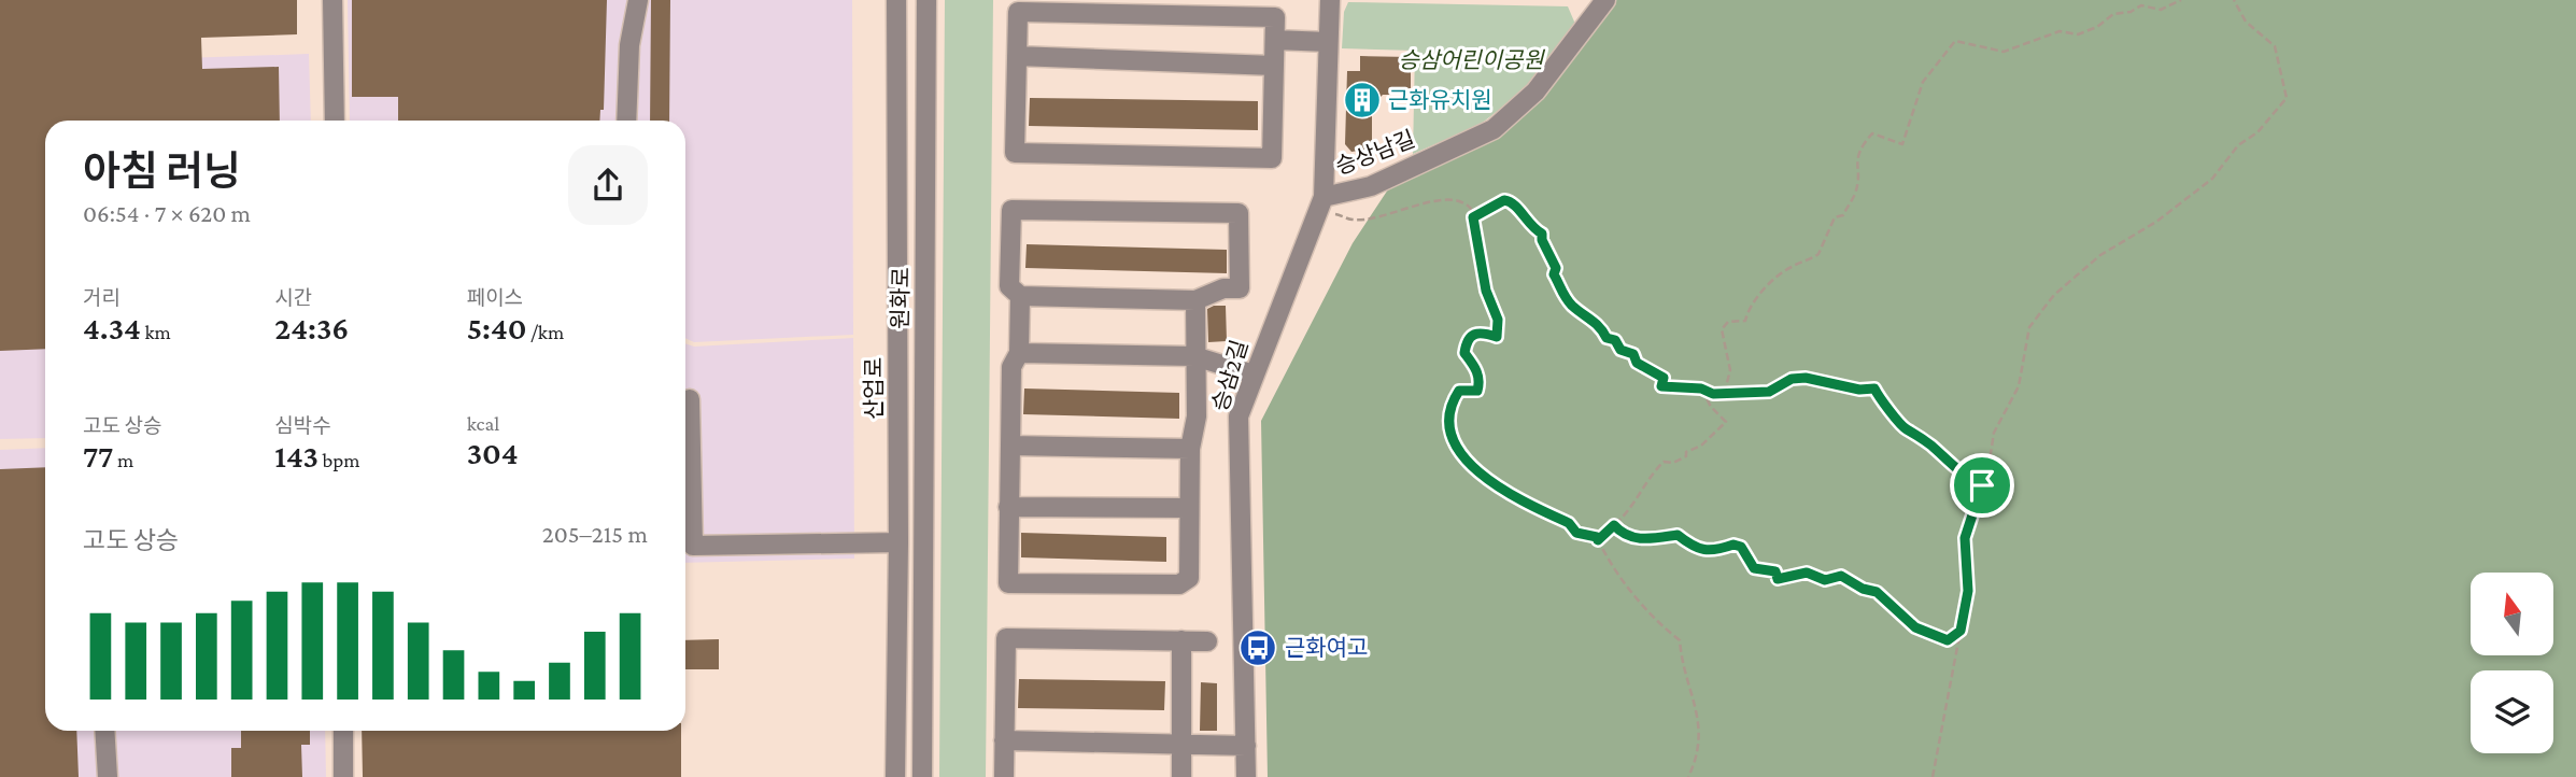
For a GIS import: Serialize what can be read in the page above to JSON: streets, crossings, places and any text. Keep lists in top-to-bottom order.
{
  "streets": {
    "street": [
      "승상남길",
      "원화로",
      "승삼2길",
      "산업로"
    ]
  },
  "crossings": [
    ["승상남길", "승삼2길"]
  ],
  "parks": ["승삼어린이공원"],
  "places": {
    "building": ["근화유치원"],
    "bus stop": ["근화여고"]
  },
  "north": "top",
  "page": {
    "heading": ["아침 러닝", "06:54 · 7 × 620 m"],
    "stats": [
      ["거리", "4.34 km"],
      ["시간", "24:36"],
      ["페이스", "5:40 /km"],
      ["고도 상승", "77 m"],
      ["심박수", "143 bpm"],
      ["kcal", "304"]
    ],
    "chart": ["고도 상승", "205–215 m"]
  }
}
